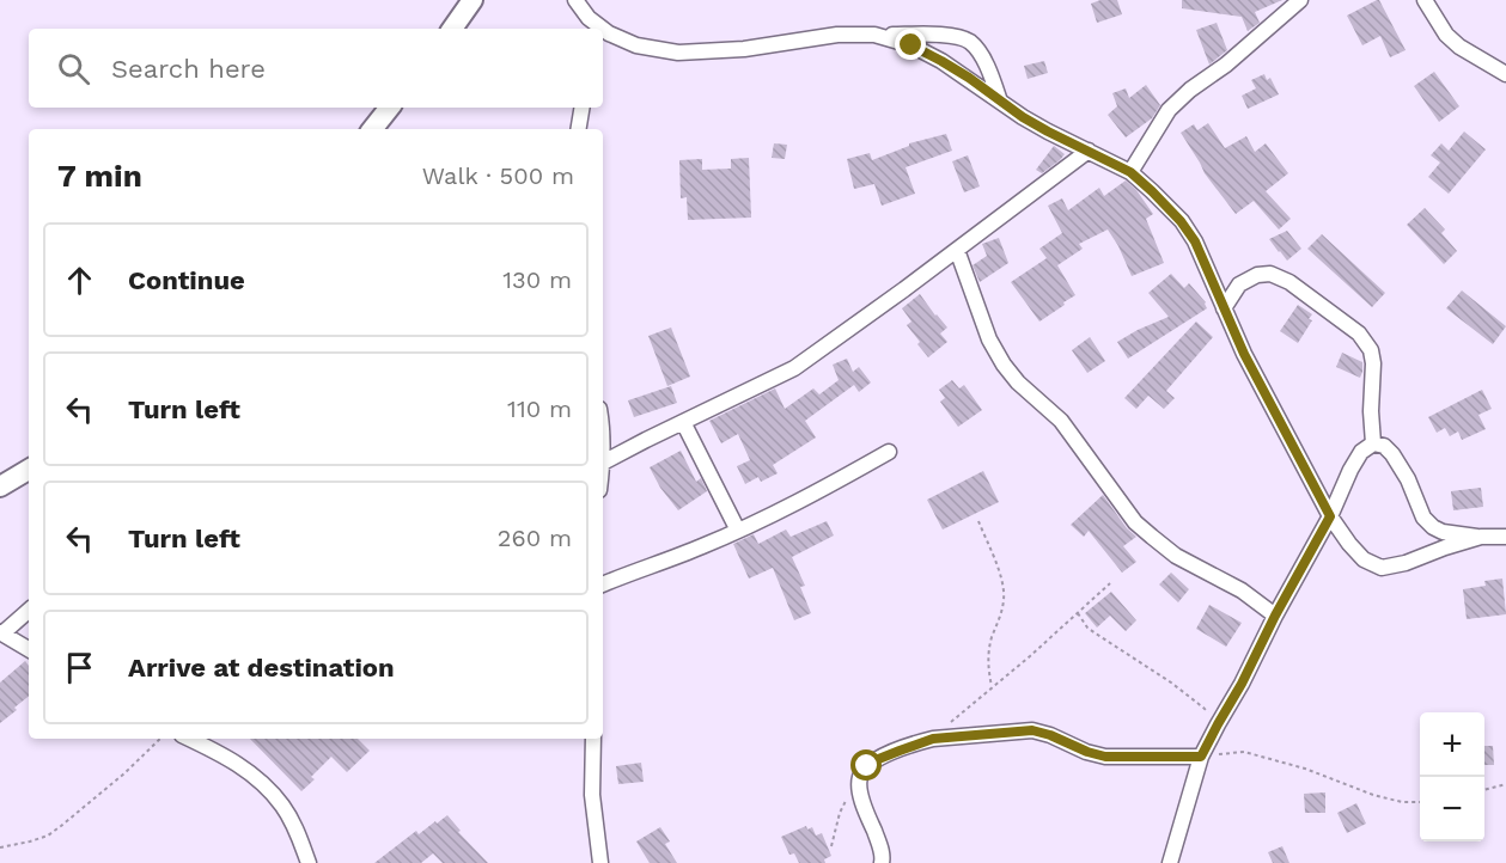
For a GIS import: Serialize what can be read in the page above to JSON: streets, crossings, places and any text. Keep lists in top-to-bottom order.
{
  "page": {
    "search": "Search here",
    "heading": ["7 min", "Walk · 500 m"],
    "list": [
      ["Continue", "130 m"],
      ["Turn left", "110 m"],
      ["Turn left", "260 m"],
      "Arrive at destination"
    ],
    "map_buttons": ["+", "−"]
  }
}
